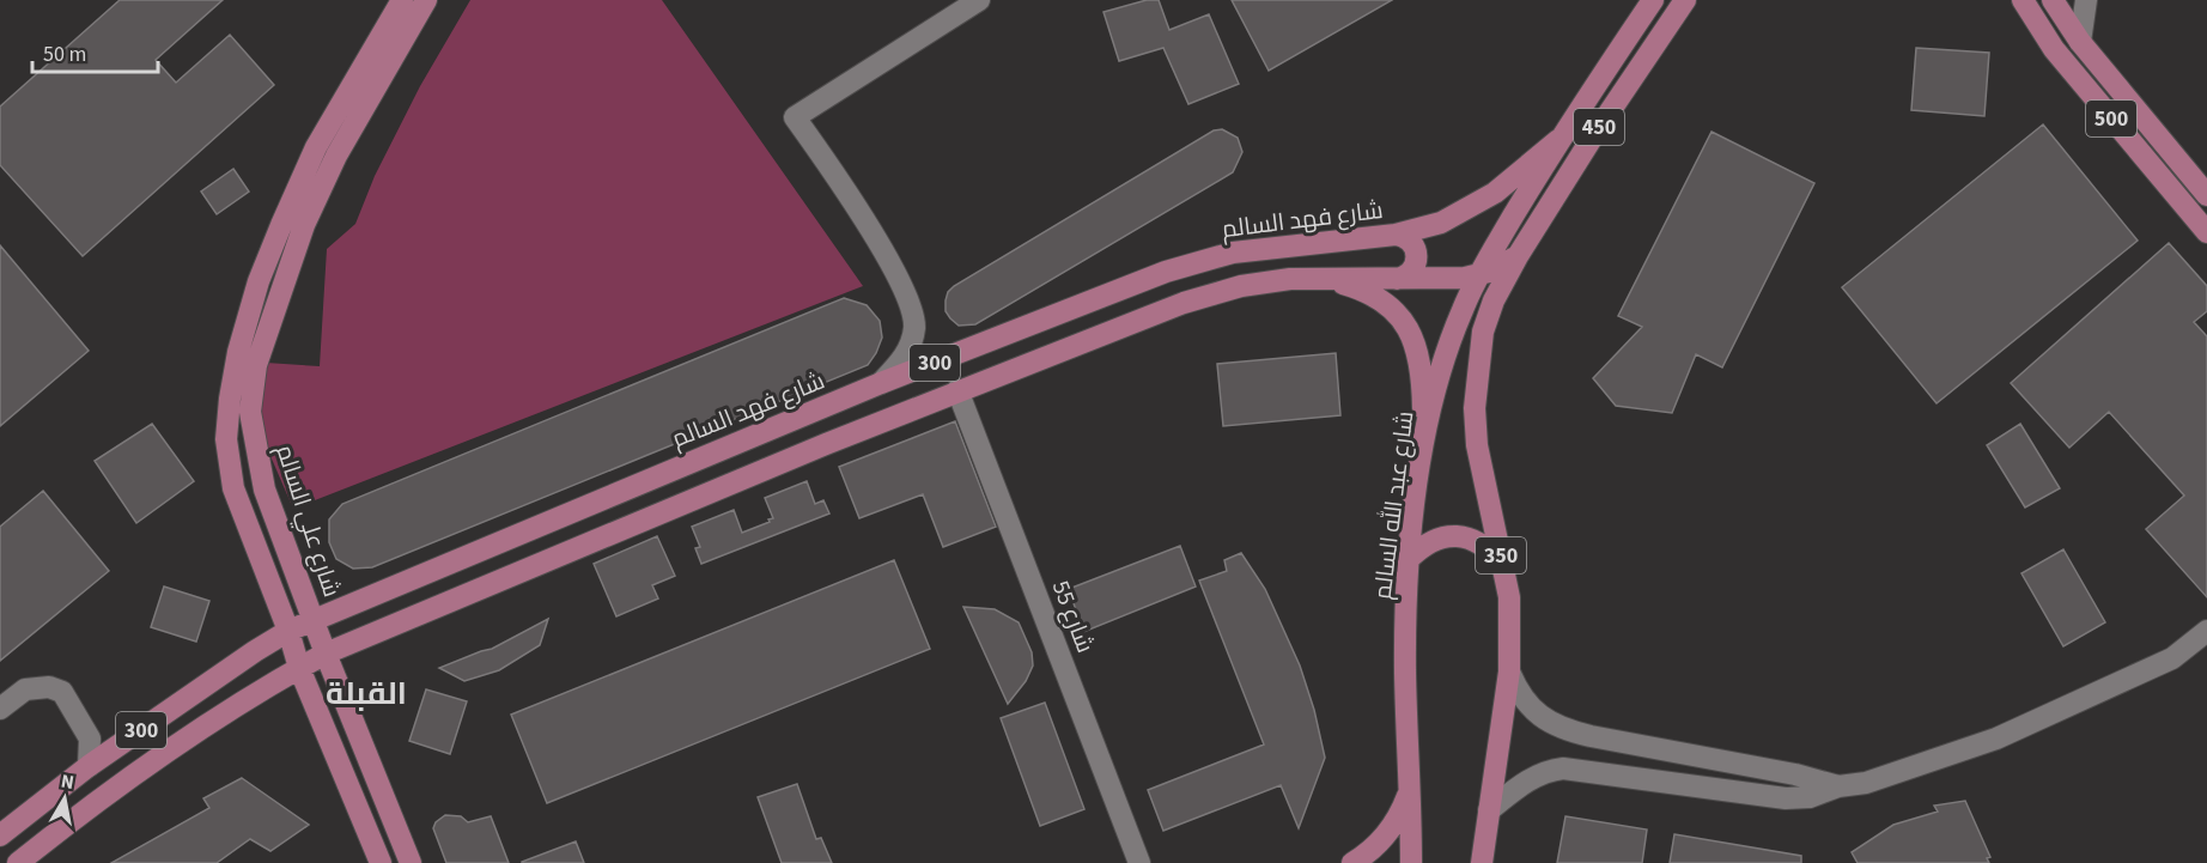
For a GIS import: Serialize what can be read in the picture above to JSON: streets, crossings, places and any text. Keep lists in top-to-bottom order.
{
  "streets": {
    "main road": [
      "500",
      "450",
      "شارع فهد السالم",
      "300",
      "شارع عبد الله السالم",
      "شارع علي السالم",
      "350"
    ],
    "street": ["شارع 55"]
  },
  "crossings": [
    ["450", "شارع فهد السالم"],
    ["450", "300"],
    ["450", "شارع عبد الله السالم"],
    ["450", "350"],
    ["شارع فهد السالم", "شارع عبد الله السالم"],
    ["شارع فهد السالم", "شارع علي السالم"],
    ["300", "شارع عبد الله السالم"],
    ["300", "شارع علي السالم"],
    ["300", "350"],
    ["300", "شارع 55"]
  ],
  "districts": ["القبلة"],
  "scale_bar": "50 m",
  "north": "top"
}
